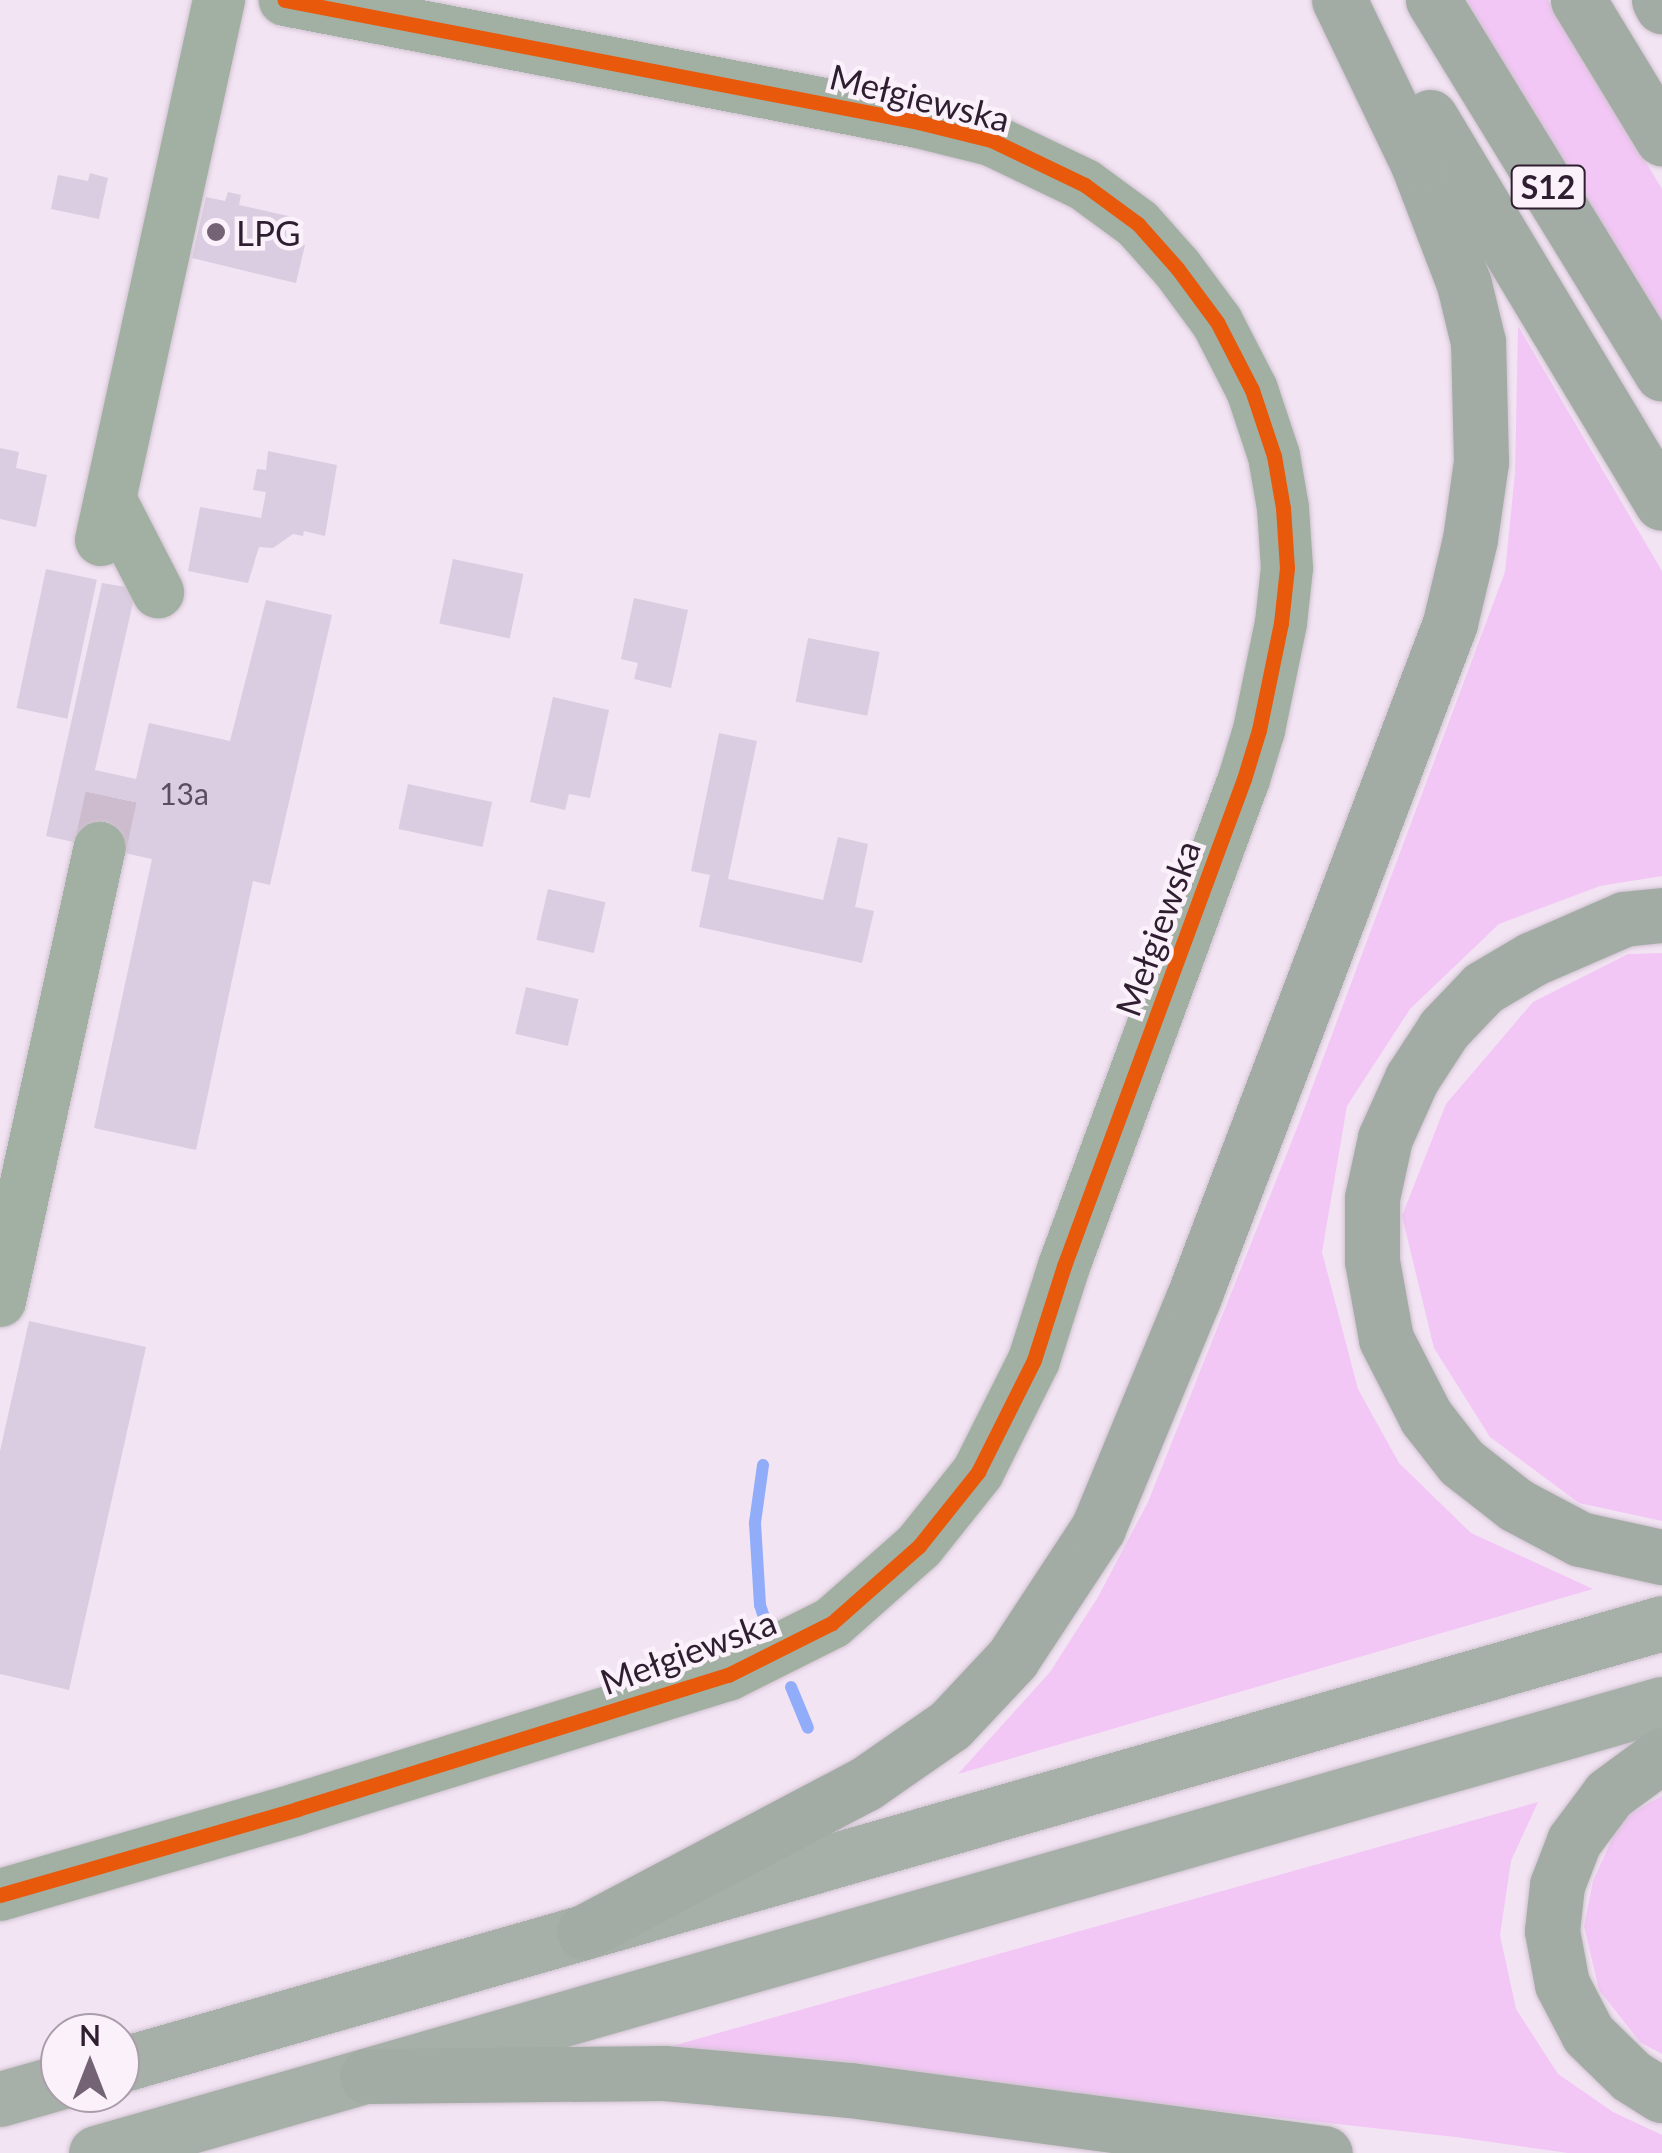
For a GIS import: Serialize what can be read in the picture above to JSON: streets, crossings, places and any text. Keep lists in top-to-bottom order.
{
  "streets": {
    "highway": ["S12"],
    "street": ["Mełgiewska"]
  },
  "places": ["LPG"],
  "house_numbers": ["13a"],
  "north": "top"
}
